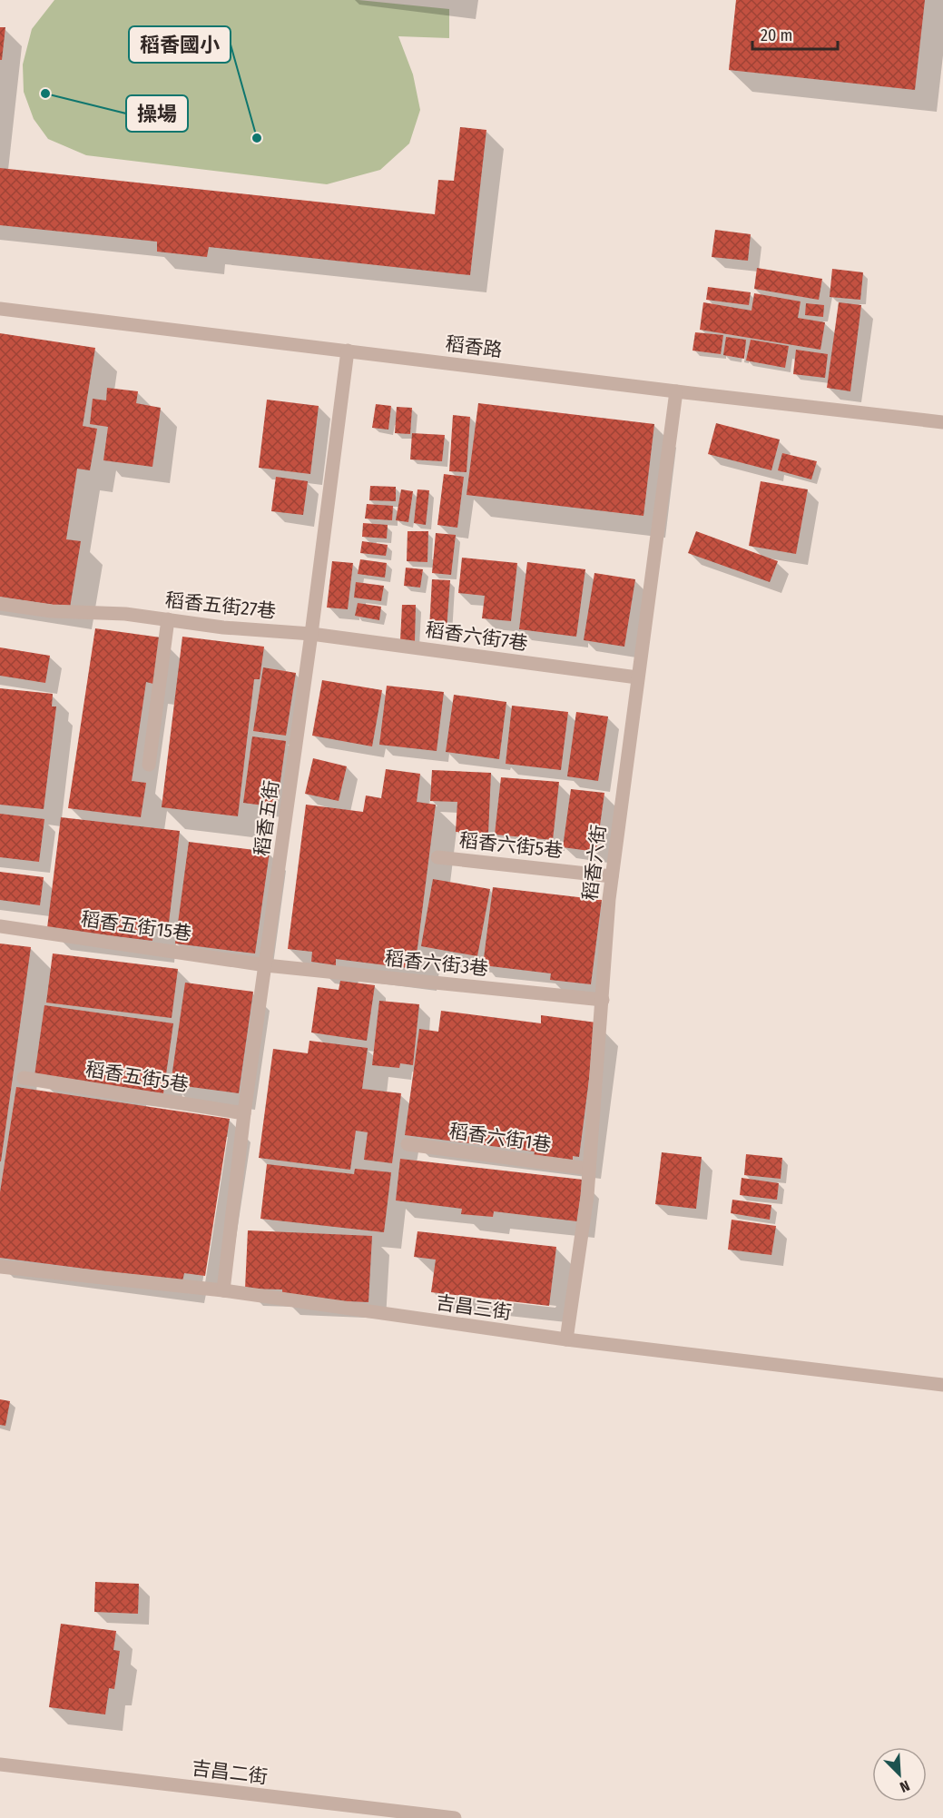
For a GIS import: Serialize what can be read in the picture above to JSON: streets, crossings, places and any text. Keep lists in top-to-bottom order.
{
  "streets": {
    "street": [
      "稻香路",
      "稻香五街27巷",
      "稻香六街7巷",
      "稻香五街",
      "稻香六街5巷",
      "稻香六街",
      "稻香五街15巷",
      "稻香六街3巷",
      "稻香五街5巷",
      "稻香六街1巷",
      "吉昌三街",
      "吉昌二街"
    ]
  },
  "crossings": [
    ["稻香路", "稻香五街"],
    ["稻香路", "稻香六街"],
    ["稻香五街27巷", "稻香六街7巷"],
    ["稻香五街27巷", "稻香五街"],
    ["稻香六街7巷", "稻香五街"],
    ["稻香六街7巷", "稻香六街"],
    ["稻香五街", "稻香五街15巷"],
    ["稻香五街", "稻香六街3巷"],
    ["稻香五街", "稻香五街5巷"],
    ["稻香五街", "吉昌三街"],
    ["稻香六街5巷", "稻香六街"],
    ["稻香六街", "稻香六街3巷"],
    ["稻香六街", "稻香六街1巷"],
    ["稻香六街", "吉昌三街"],
    ["稻香五街15巷", "稻香六街3巷"]
  ],
  "places": ["操場", "稻香國小"],
  "scale_bar": "20 m",
  "north": "bottom right"
}
